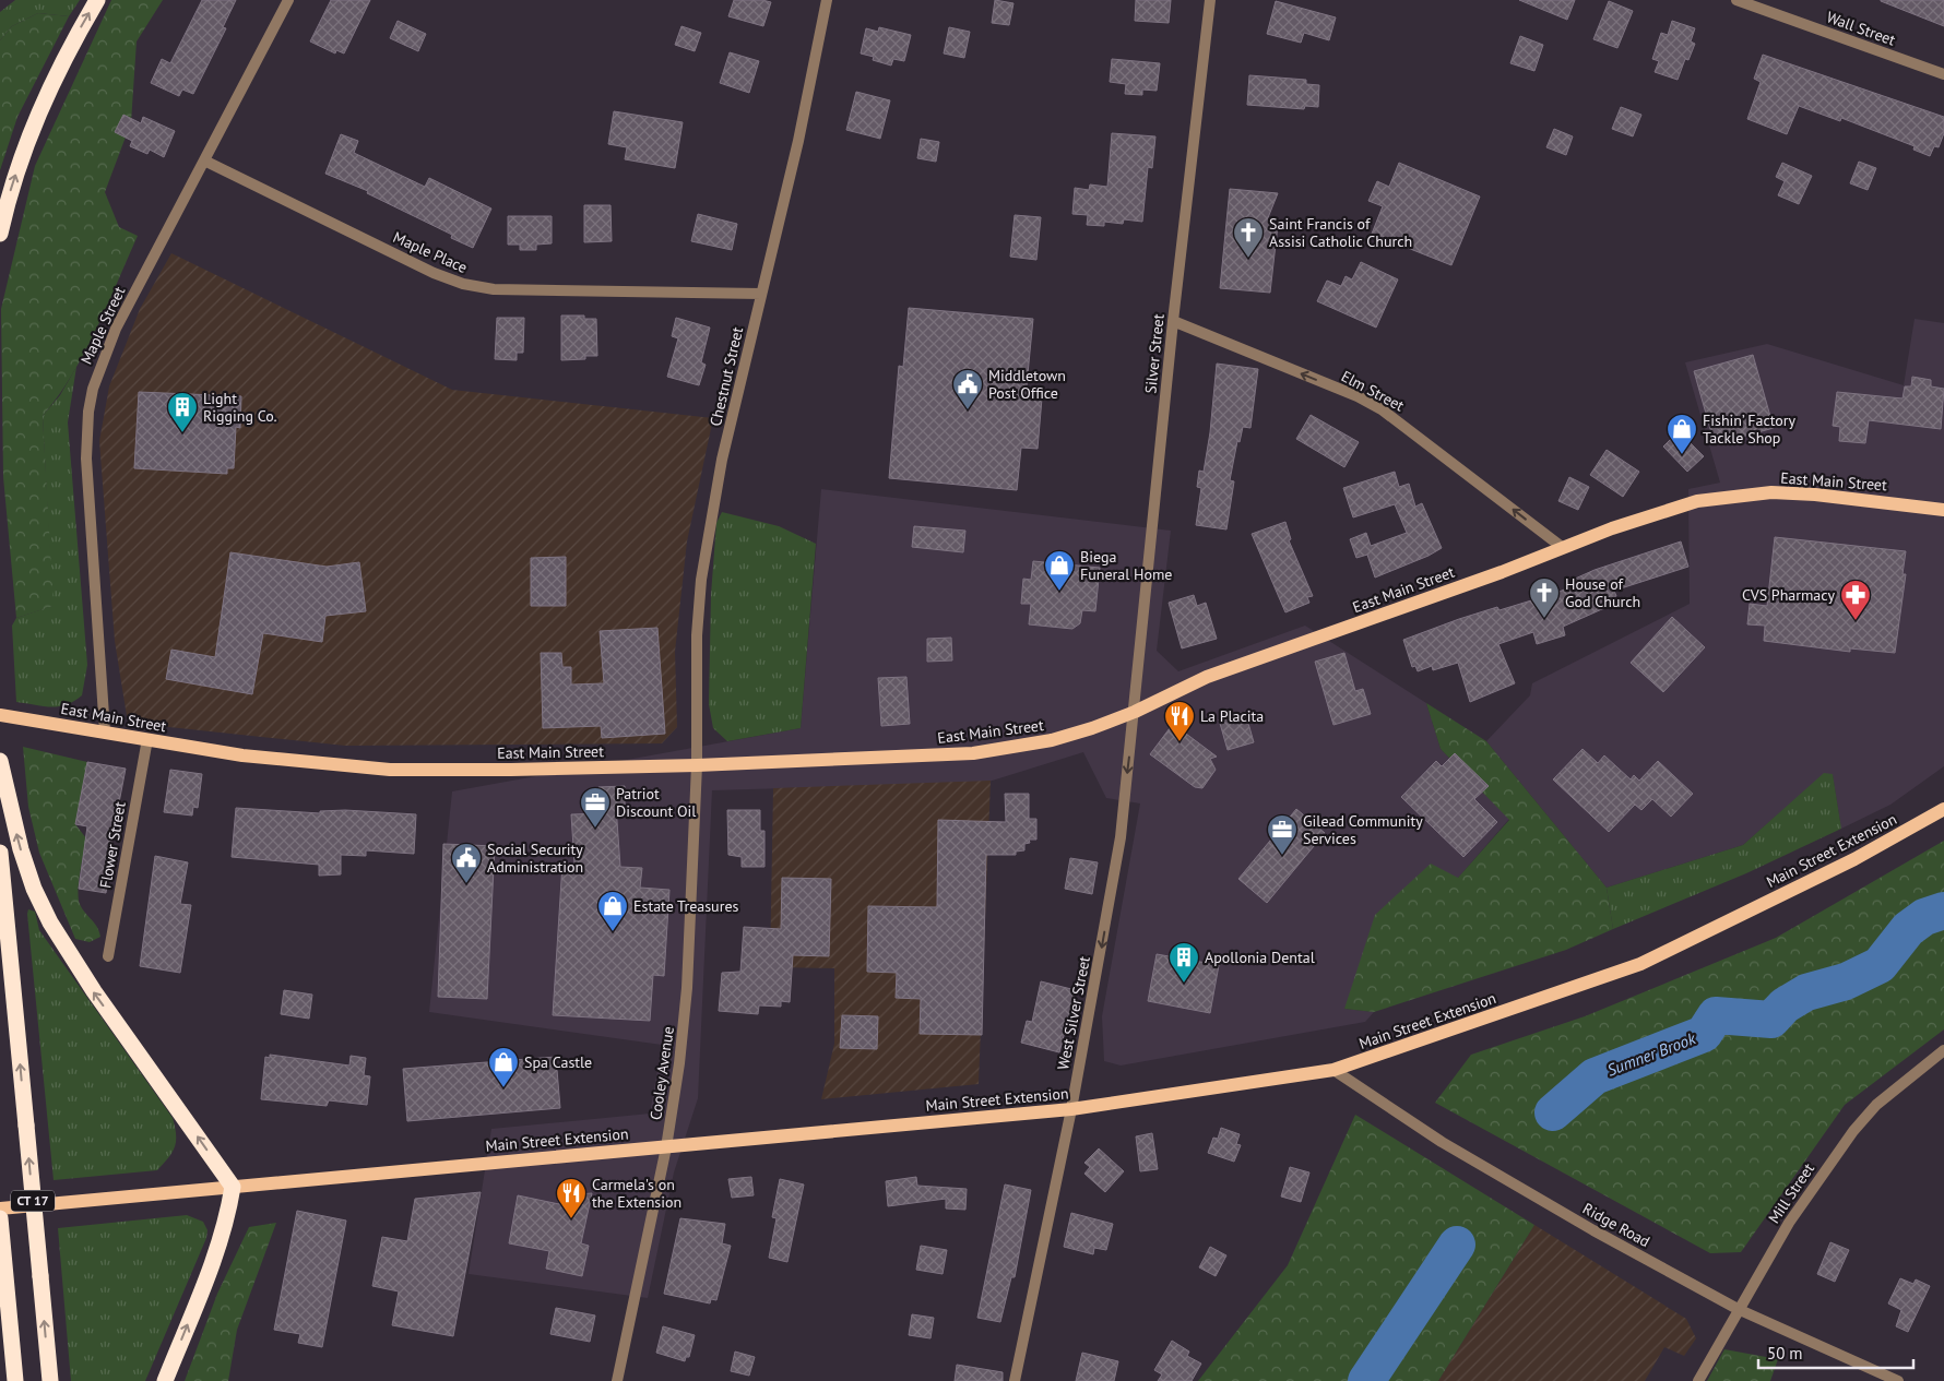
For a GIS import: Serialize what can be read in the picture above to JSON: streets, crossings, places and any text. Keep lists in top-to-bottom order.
{
  "streets": {
    "highway": ["CT 17"],
    "main road": ["East Main Street", "Main Street Extension"],
    "street": [
      "Wall Street",
      "Maple Place",
      "Maple Street",
      "Silver Street",
      "Chestnut Street",
      "Elm Street",
      "Flower Street",
      "West Silver Street",
      "Cooley Avenue",
      "Mill Street",
      "Ridge Road"
    ]
  },
  "crossings": [
    ["Maple Place", "Maple Street"],
    ["Maple Place", "Chestnut Street"],
    ["Maple Street", "East Main Street"],
    ["Silver Street", "Elm Street"],
    ["Silver Street", "East Main Street"],
    ["Silver Street", "West Silver Street"],
    ["Chestnut Street", "East Main Street"],
    ["Chestnut Street", "Cooley Avenue"],
    ["Elm Street", "East Main Street"],
    ["East Main Street", "Flower Street"],
    ["East Main Street", "West Silver Street"],
    ["East Main Street", "Cooley Avenue"],
    ["Main Street Extension", "West Silver Street"],
    ["Main Street Extension", "Cooley Avenue"],
    ["Main Street Extension", "Ridge Road"],
    ["Mill Street", "Ridge Road"]
  ],
  "one_way": ["Elm Street", "West Silver Street"],
  "water": ["Sumner Brook"],
  "places": {
    "church": ["Saint Francis of Assisi Catholic Church", "House of God Church"],
    "public building": ["Middletown Post Office", "Social Security Administration"],
    "building": ["Light Rigging Co.", "Apollonia Dental"],
    "shop": [
      "Fishin’ Factory Tackle Shop",
      "Biega Funeral Home",
      "Estate Treasures",
      "Spa Castle"
    ],
    "pharmacy": ["CVS Pharmacy"],
    "restaurant": ["La Placita", "Carmela's on the Extension"],
    "office": ["Patriot Discount Oil", "Gilead Community Services"]
  },
  "scale_bar": "50 m"
}
